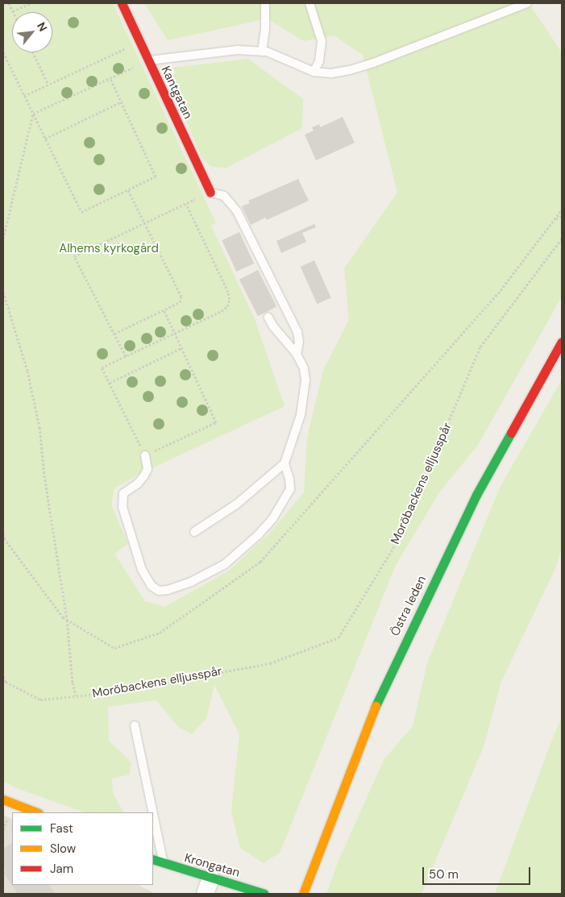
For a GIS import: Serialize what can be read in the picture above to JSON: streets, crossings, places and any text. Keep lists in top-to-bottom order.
{
  "streets": {
    "street": ["Kantgatan", "Östra leden", "Krongatan"],
    "path": ["Moröbackens elljusspår"]
  },
  "parks": ["Alhems kyrkogård"],
  "legend": ["Fast", "Slow", "Jam"],
  "scale_bar": "50 m",
  "north": "top right"
}
